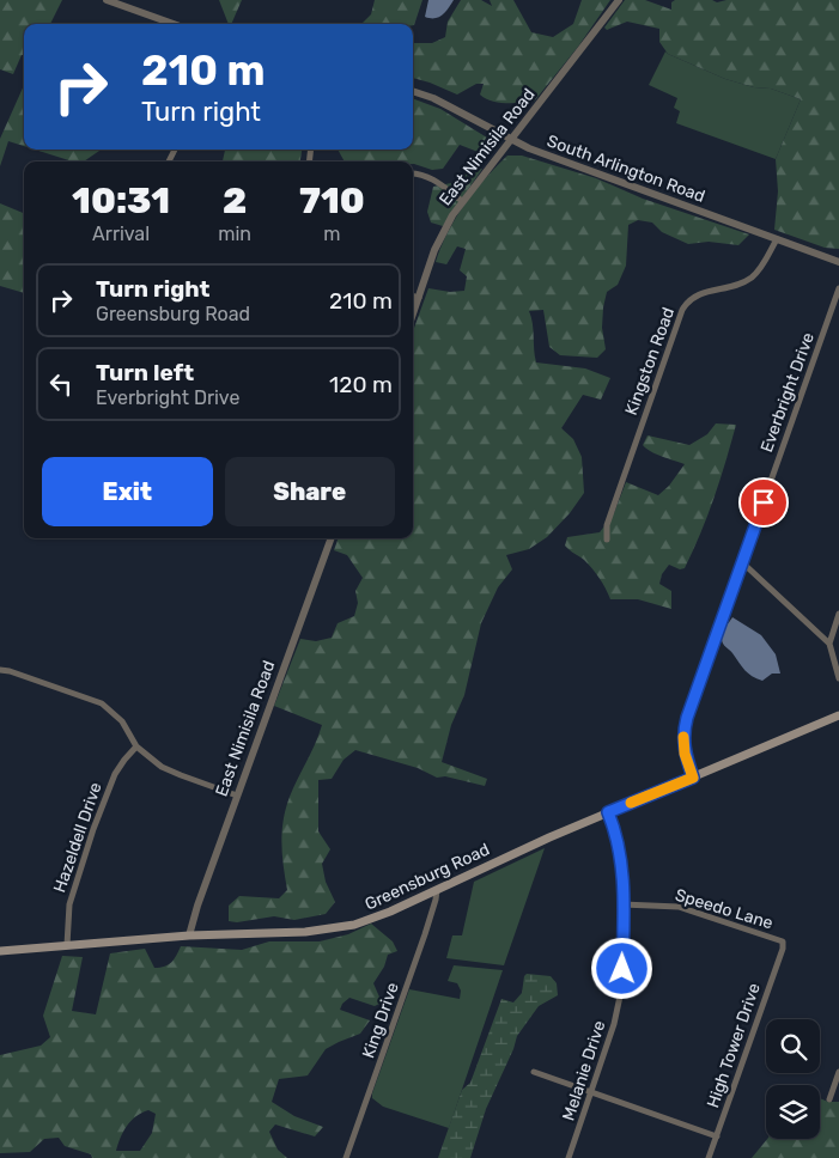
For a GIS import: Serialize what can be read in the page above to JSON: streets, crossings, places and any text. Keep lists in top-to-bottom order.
{
  "streets": {
    "main road": ["Greensburg Road"],
    "street": [
      "East Nimisila Road",
      "South Arlington Road",
      "Kingston Road",
      "Everbright Drive",
      "Hazeldell Drive",
      "Speedo Lane",
      "King Drive",
      "High Tower Drive",
      "Melanie Drive"
    ]
  },
  "crossings": [
    ["East Nimisila Road", "South Arlington Road"],
    ["East Nimisila Road", "Greensburg Road"],
    ["South Arlington Road", "Kingston Road"],
    ["Everbright Drive", "Greensburg Road"],
    ["Hazeldell Drive", "Greensburg Road"],
    ["Greensburg Road", "King Drive"],
    ["Greensburg Road", "Melanie Drive"],
    ["Speedo Lane", "High Tower Drive"],
    ["Speedo Lane", "Melanie Drive"]
  ],
  "page": {
    "turn": ["210 m", "Turn right"],
    "eta": [
      "10:31",
      "Arrival",
      "2",
      "min",
      "710",
      "m"
    ],
    "list": [
      {
        "name": "Turn right",
        "note": "Greensburg Road",
        "value": "210 m"
      },
      {
        "name": "Turn left",
        "note": "Everbright Drive",
        "value": "120 m"
      }
    ],
    "buttons": ["Exit", "Share"]
  }
}
